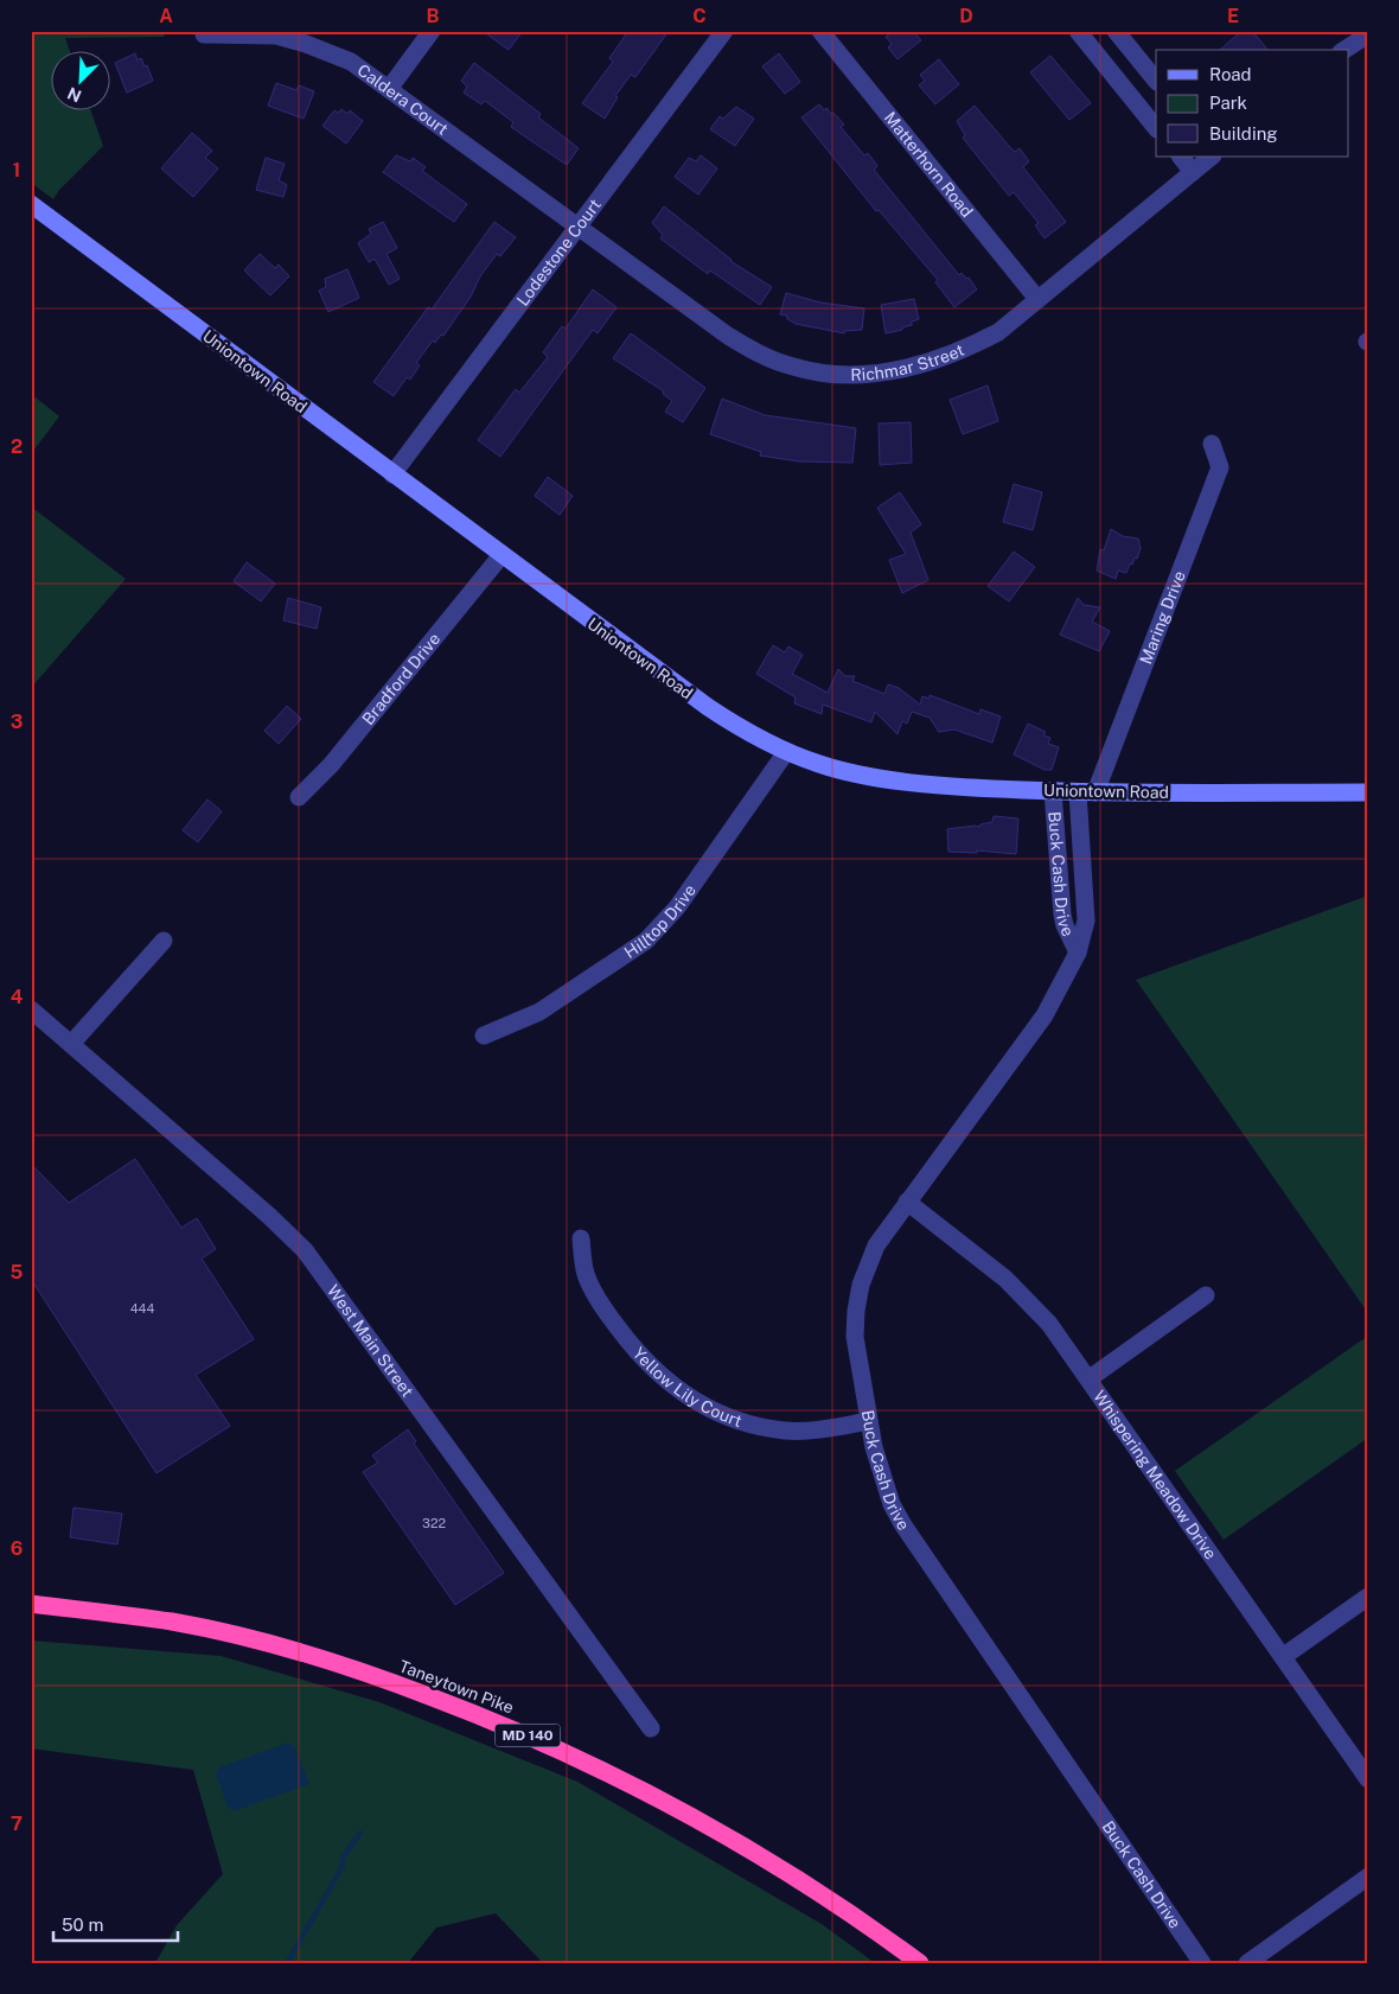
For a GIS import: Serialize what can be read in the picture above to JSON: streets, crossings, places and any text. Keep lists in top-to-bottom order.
{
  "streets": {
    "highway": ["Taneytown Pike", "MD 140"],
    "main road": ["Uniontown Road"],
    "street": [
      "Caldera Court",
      "Matterhorn Road",
      "Lodestone Court",
      "Richmar Street",
      "Maring Drive",
      "Bradford Drive",
      "Buck Cash Drive",
      "Hilltop Drive",
      "West Main Street",
      "Yellow Lily Court",
      "Whispering Meadow Drive"
    ]
  },
  "crossings": [
    ["Caldera Court", "Lodestone Court"],
    ["Caldera Court", "Richmar Street"],
    ["Matterhorn Road", "Richmar Street"],
    ["Lodestone Court", "Richmar Street"],
    ["Lodestone Court", "Uniontown Road"],
    ["Uniontown Road", "Maring Drive"],
    ["Uniontown Road", "Bradford Drive"],
    ["Uniontown Road", "Buck Cash Drive"],
    ["Uniontown Road", "Hilltop Drive"],
    ["Maring Drive", "Buck Cash Drive"],
    ["Buck Cash Drive", "Yellow Lily Court"],
    ["Buck Cash Drive", "Whispering Meadow Drive"]
  ],
  "house_numbers": ["444", "322"],
  "legend": ["Road", "Park", "Building"],
  "scale_bar": "50 m",
  "north": "bottom left",
  "grid": {
    "columns": [
      "A",
      "B",
      "C",
      "D",
      "E"
    ],
    "rows": [
      "1",
      "2",
      "3",
      "4",
      "5",
      "6",
      "7"
    ]
  }
}
